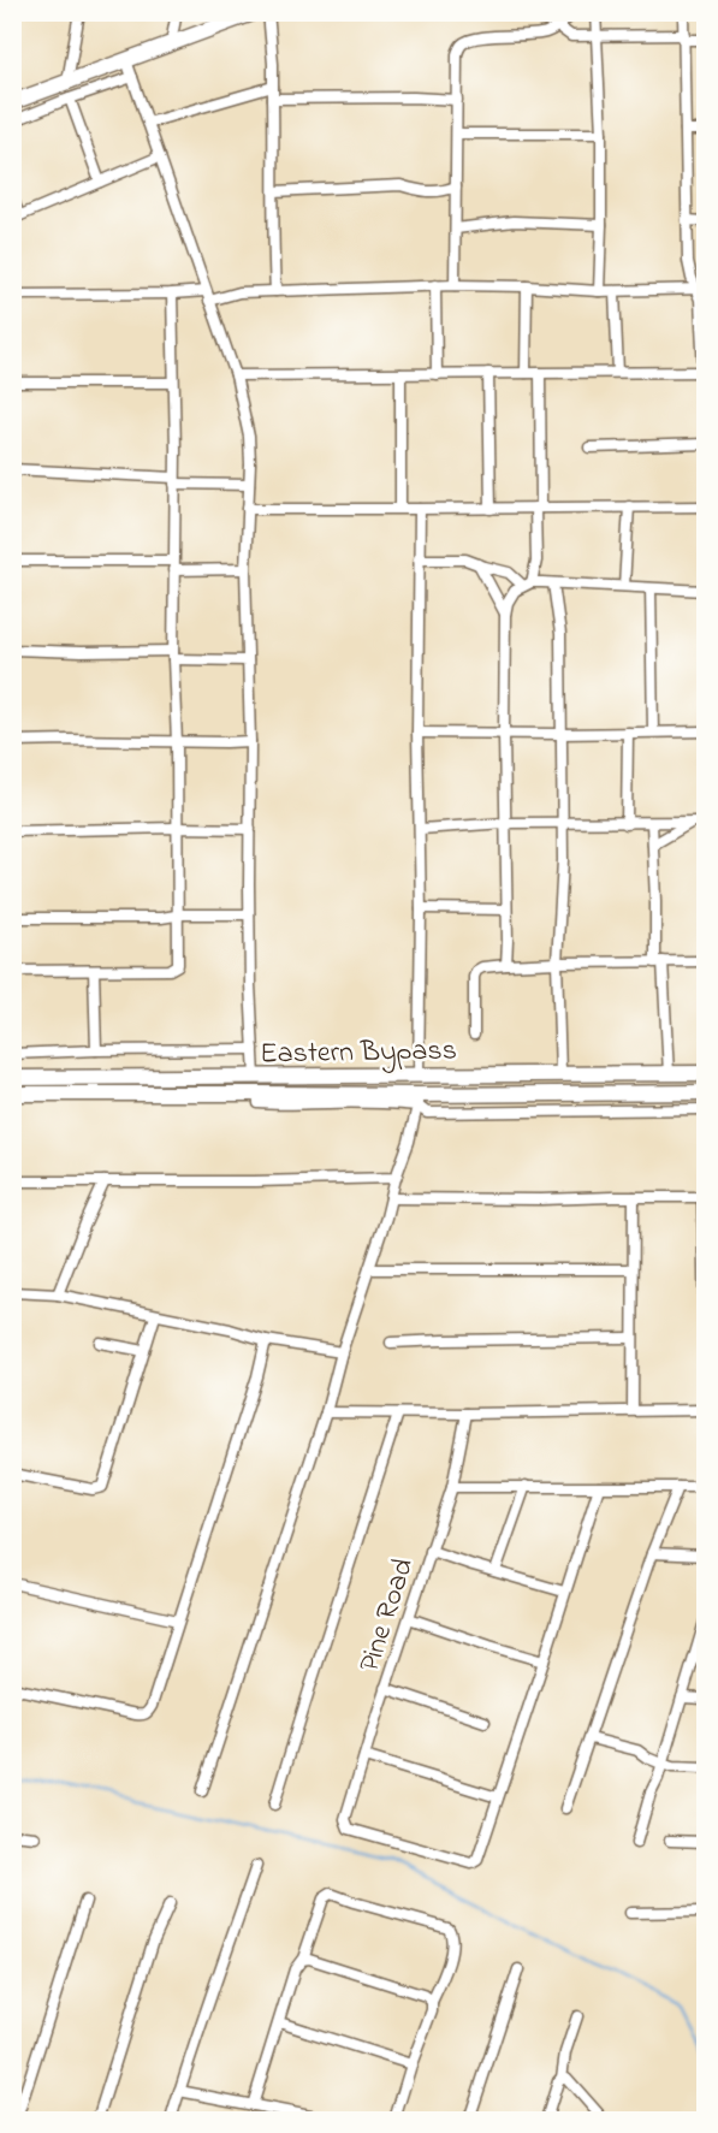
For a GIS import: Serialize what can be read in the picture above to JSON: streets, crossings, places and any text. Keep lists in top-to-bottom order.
{
  "streets": {
    "main road": ["Eastern Bypass"],
    "street": ["Pine Road"]
  }
}
